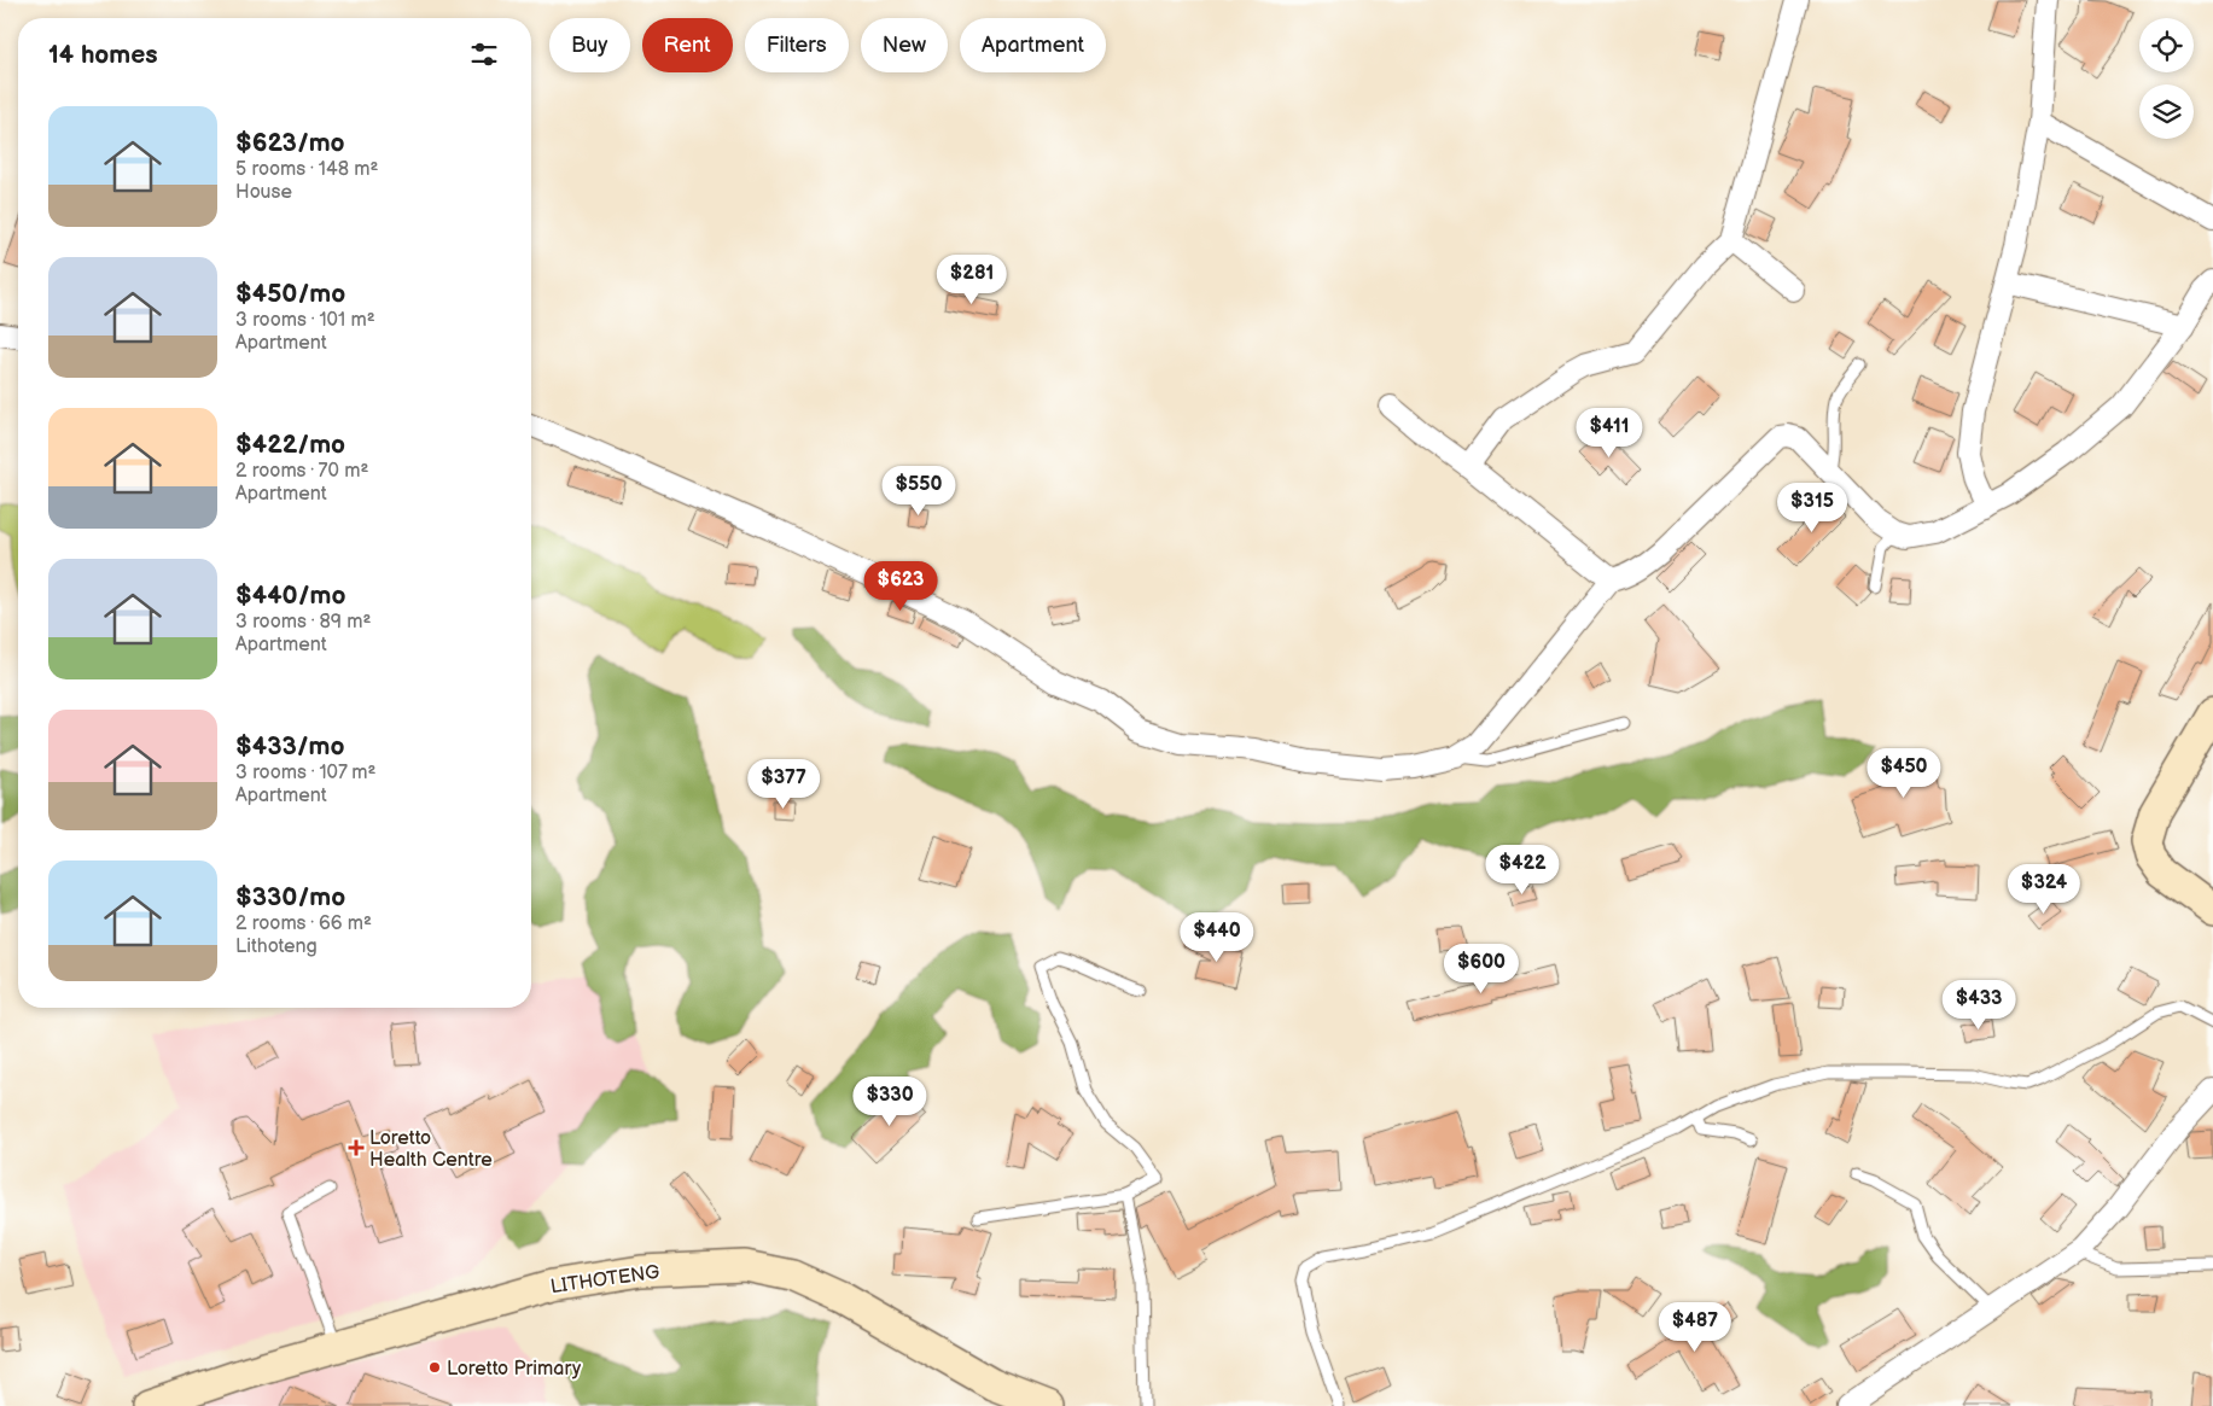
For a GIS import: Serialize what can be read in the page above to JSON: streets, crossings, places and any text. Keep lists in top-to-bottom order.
{
  "streets": {
    "main road": ["LITHOTENG"]
  },
  "places": {
    "health": ["Loretto Health Centre"],
    "other": ["Loretto Primary"]
  },
  "page": {
    "chip": [
      "Buy",
      "Rent",
      "Filters",
      "New",
      "Apartment"
    ],
    "heading": "14 homes",
    "list": [
      {
        "name": "$623/mo",
        "note": "5 rooms · 148 m² · House"
      },
      {
        "name": "$450/mo",
        "note": "3 rooms · 101 m² · Apartment"
      },
      {
        "name": "$422/mo",
        "note": "2 rooms · 70 m² · Apartment"
      },
      {
        "name": "$440/mo",
        "note": "3 rooms · 89 m² · Apartment"
      },
      {
        "name": "$433/mo",
        "note": "3 rooms · 107 m² · Apartment"
      },
      {
        "name": "$330/mo",
        "note": "2 rooms · 66 m² · Lithoteng"
      }
    ],
    "price": [
      "$281",
      "$411",
      "$550",
      "$315",
      "$623",
      "$450",
      "$377",
      "$422",
      "$324",
      "$440",
      "$600",
      "$433",
      "$330",
      "$487"
    ]
  }
}
